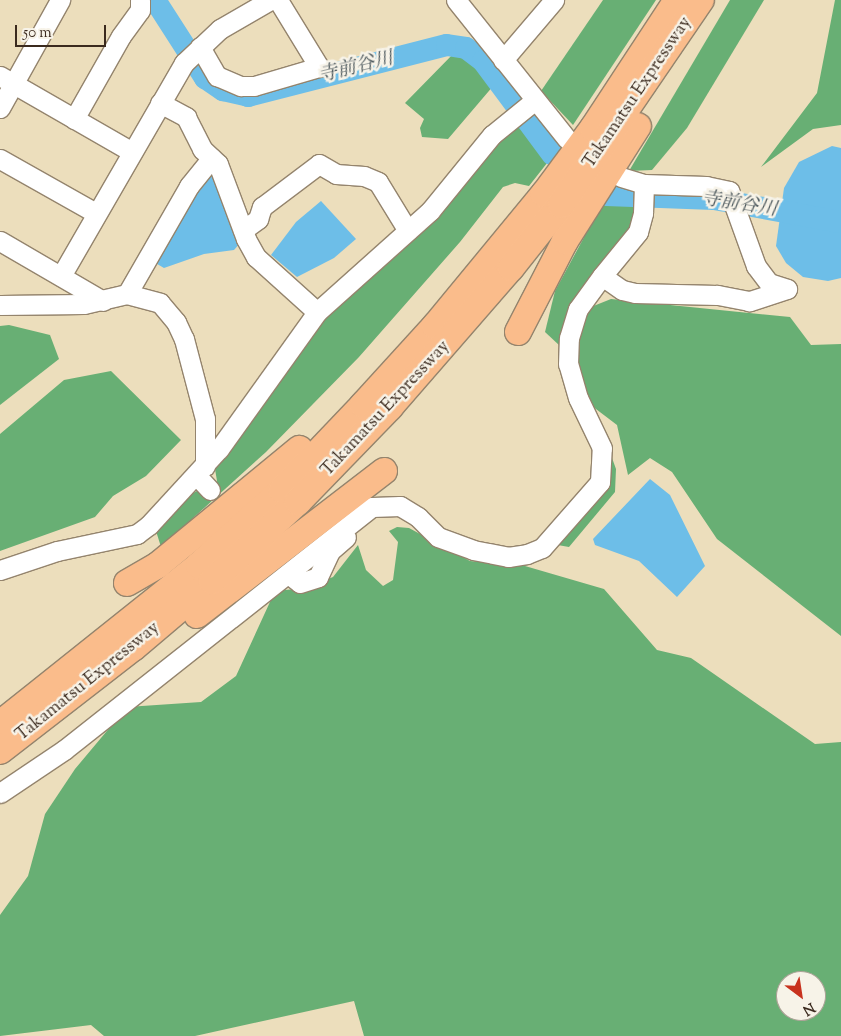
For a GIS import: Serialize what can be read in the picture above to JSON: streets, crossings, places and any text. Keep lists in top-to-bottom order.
{
  "streets": {
    "highway": ["Takamatsu Expressway"]
  },
  "water": ["寺前谷川"],
  "scale_bar": "50 m",
  "north": "bottom right"
}
